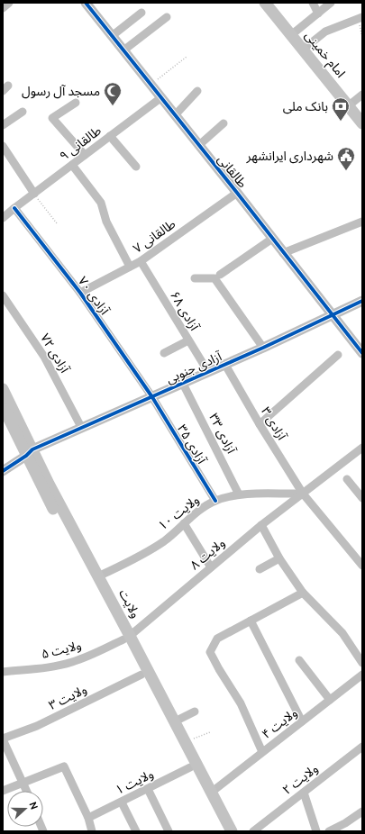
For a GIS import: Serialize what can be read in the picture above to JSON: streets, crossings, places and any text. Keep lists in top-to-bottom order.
{
  "streets": {
    "main road": ["امام خمینی", "ولایت"],
    "street": [
      "طالقانی ۹",
      "طالقانی",
      "طالقانی ۷",
      "آزادی ۷۰",
      "آزادی ۶۸",
      "آزادی ۷۲",
      "آزادی جنوبی",
      "آزادی ۳",
      "آزادی ۳۳",
      "آزادی ۳۵",
      "ولایت ۱۰",
      "ولایت ۸",
      "ولایت ۵",
      "ولایت ۳",
      "ولایت ۴",
      "ولایت ۲",
      "ولایت ۱"
    ]
  },
  "crossings": [
    ["طالقانی ۹", "طالقانی"],
    ["طالقانی ۹", "آزادی ۷۰"],
    ["طالقانی", "طالقانی ۷"],
    ["طالقانی", "آزادی جنوبی"],
    ["طالقانی ۷", "آزادی ۷۰"],
    ["طالقانی ۷", "آزادی ۶۸"],
    ["آزادی ۷۰", "آزادی جنوبی"],
    ["آزادی ۷۰", "آزادی ۳۵"],
    ["آزادی ۶۸", "آزادی جنوبی"],
    ["آزادی ۷۲", "آزادی جنوبی"],
    ["آزادی جنوبی", "آزادی ۳"],
    ["آزادی جنوبی", "آزادی ۳۳"],
    ["آزادی جنوبی", "آزادی ۳۵"],
    ["آزادی جنوبی", "ولایت"],
    ["آزادی ۳", "ولایت ۱۰"],
    ["آزادی ۳", "ولایت ۸"],
    ["آزادی ۳۳", "ولایت ۱۰"],
    ["آزادی ۳۵", "ولایت ۱۰"],
    ["ولایت ۱۰", "ولایت ۸"],
    ["ولایت ۱۰", "ولایت"],
    ["ولایت ۸", "ولایت"],
    ["ولایت ۸", "ولایت ۵"],
    ["ولایت", "ولایت ۵"],
    ["ولایت", "ولایت ۳"],
    ["ولایت", "ولایت ۴"],
    ["ولایت", "ولایت ۱"]
  ],
  "places": {
    "mosque": ["مسجد آل رسول"],
    "bank": ["بانک ملی"],
    "public building": ["شهرداری ایرانشهر"]
  },
  "north": "right"
}
